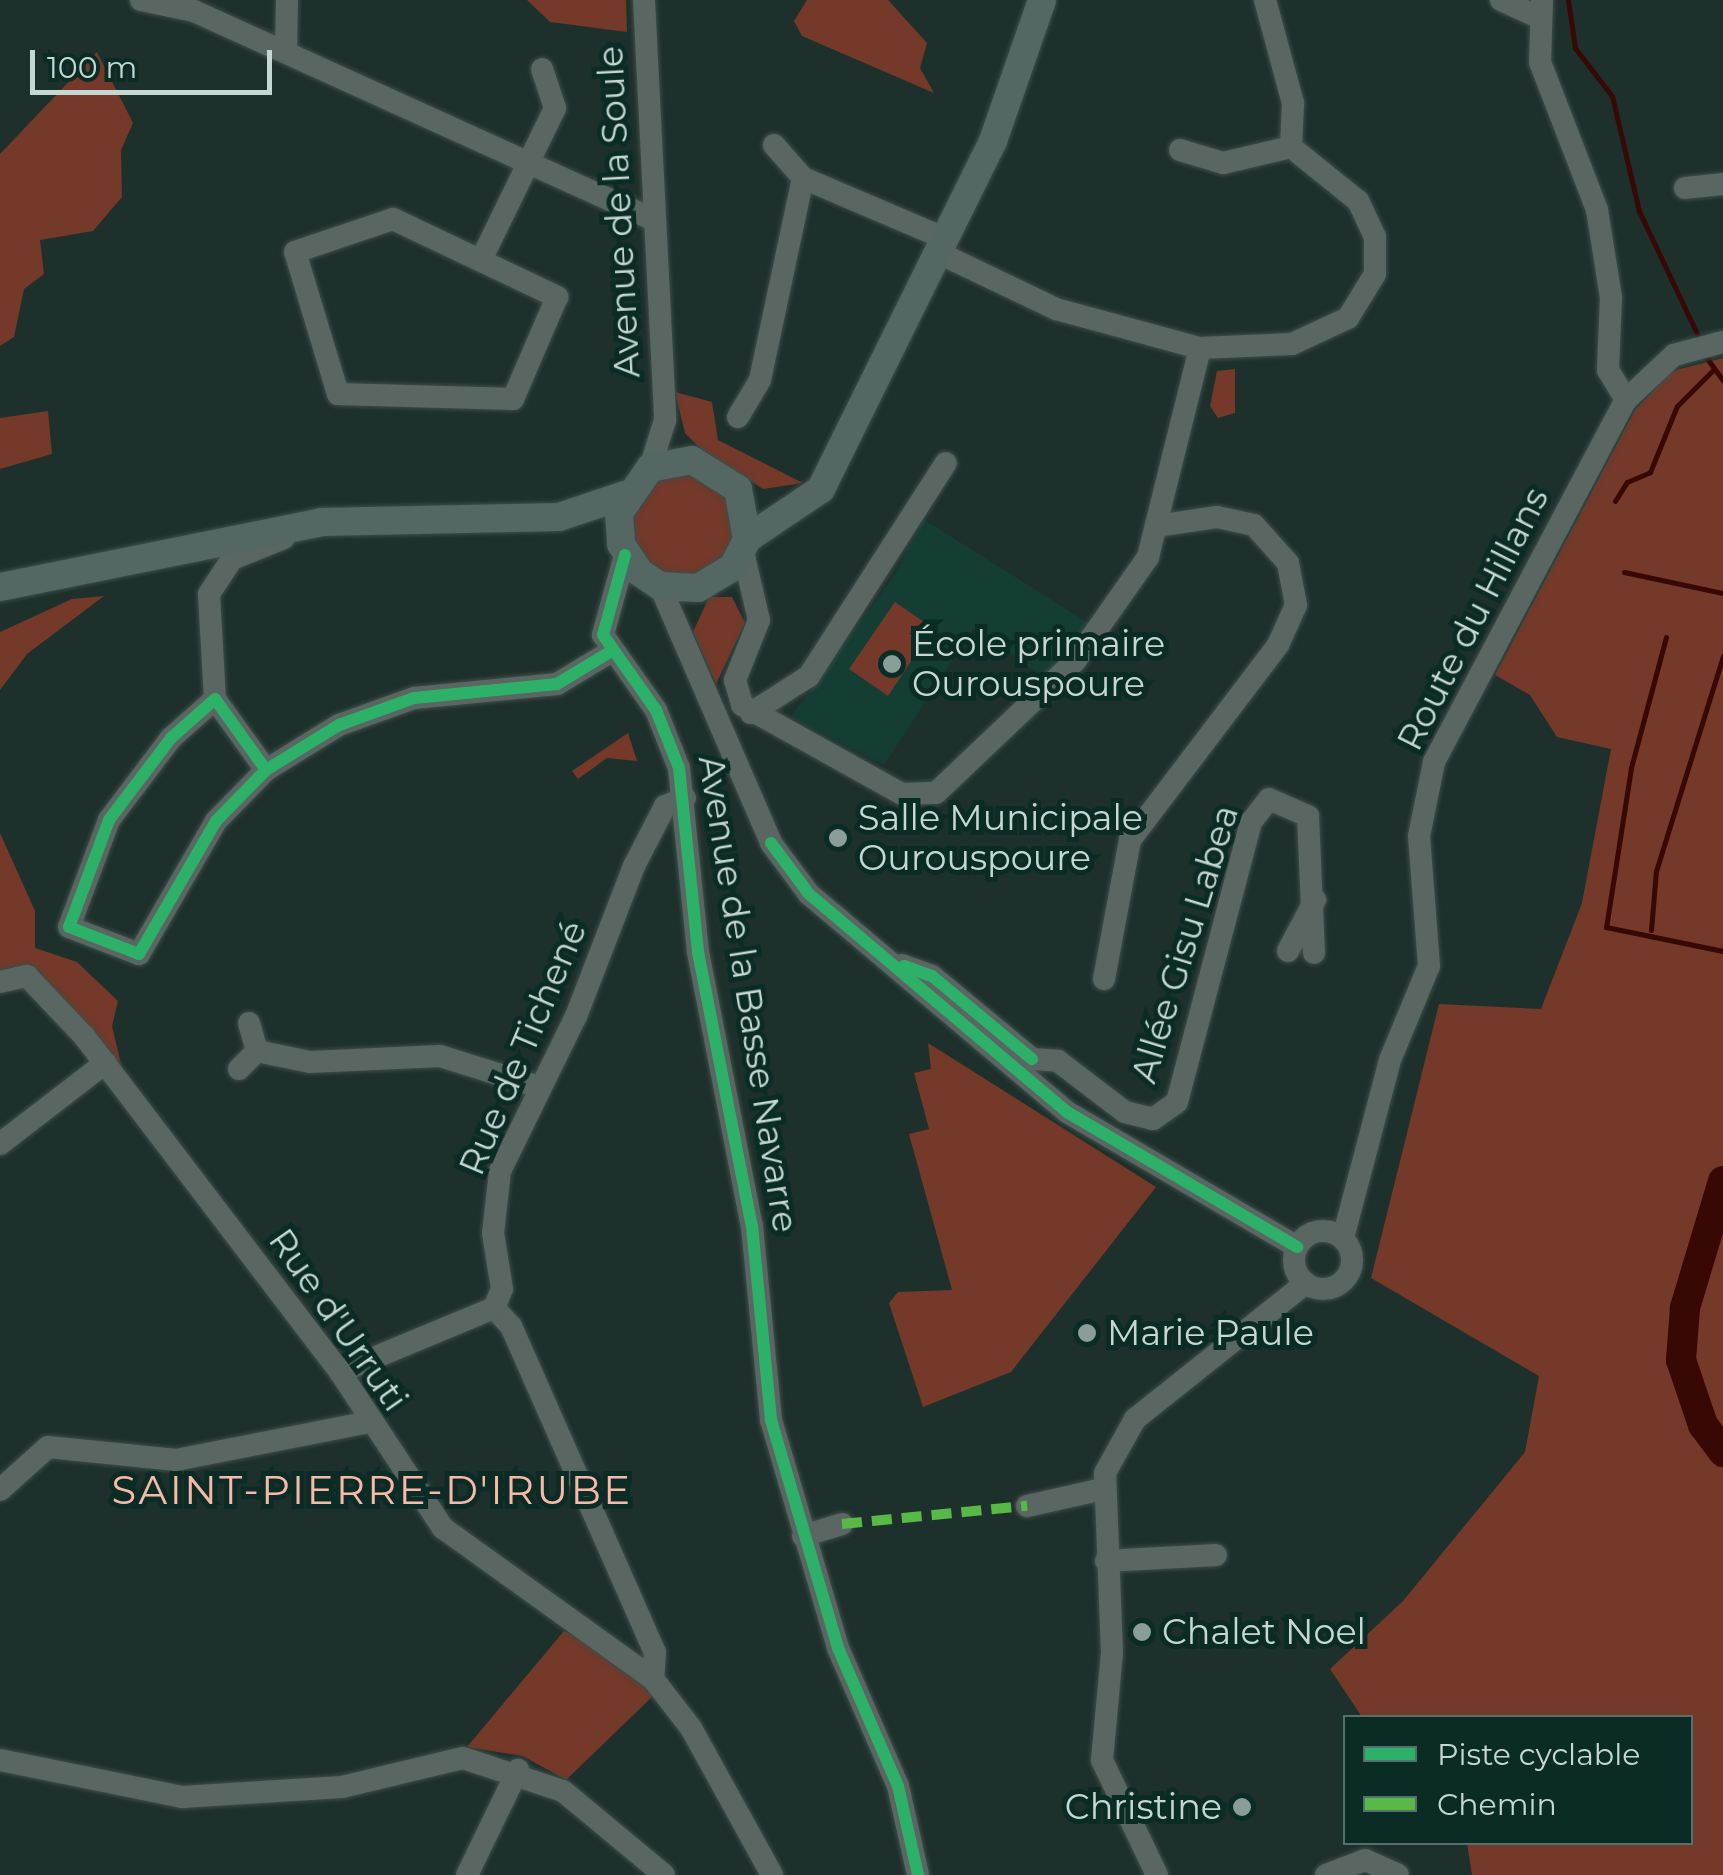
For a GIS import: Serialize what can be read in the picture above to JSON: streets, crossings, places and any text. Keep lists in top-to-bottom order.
{
  "streets": {
    "street": [
      "Avenue de la Soule",
      "Route du Hillans",
      "Allée Gisu Labea",
      "Avenue de la Basse Navarre",
      "Rue de Tichené",
      "Rue d'Urruti"
    ]
  },
  "crossings": [
    ["Avenue de la Basse Navarre", "Rue de Tichené"]
  ],
  "districts": ["SAINT-PIERRE-D'IRUBE"],
  "places": [
    "École primaire Ourouspoure",
    "Salle Municipale Ourouspoure",
    "Marie Paule",
    "Chalet Noel",
    "Christine"
  ],
  "legend": ["Piste cyclable", "Chemin"],
  "scale_bar": "100 m"
}
